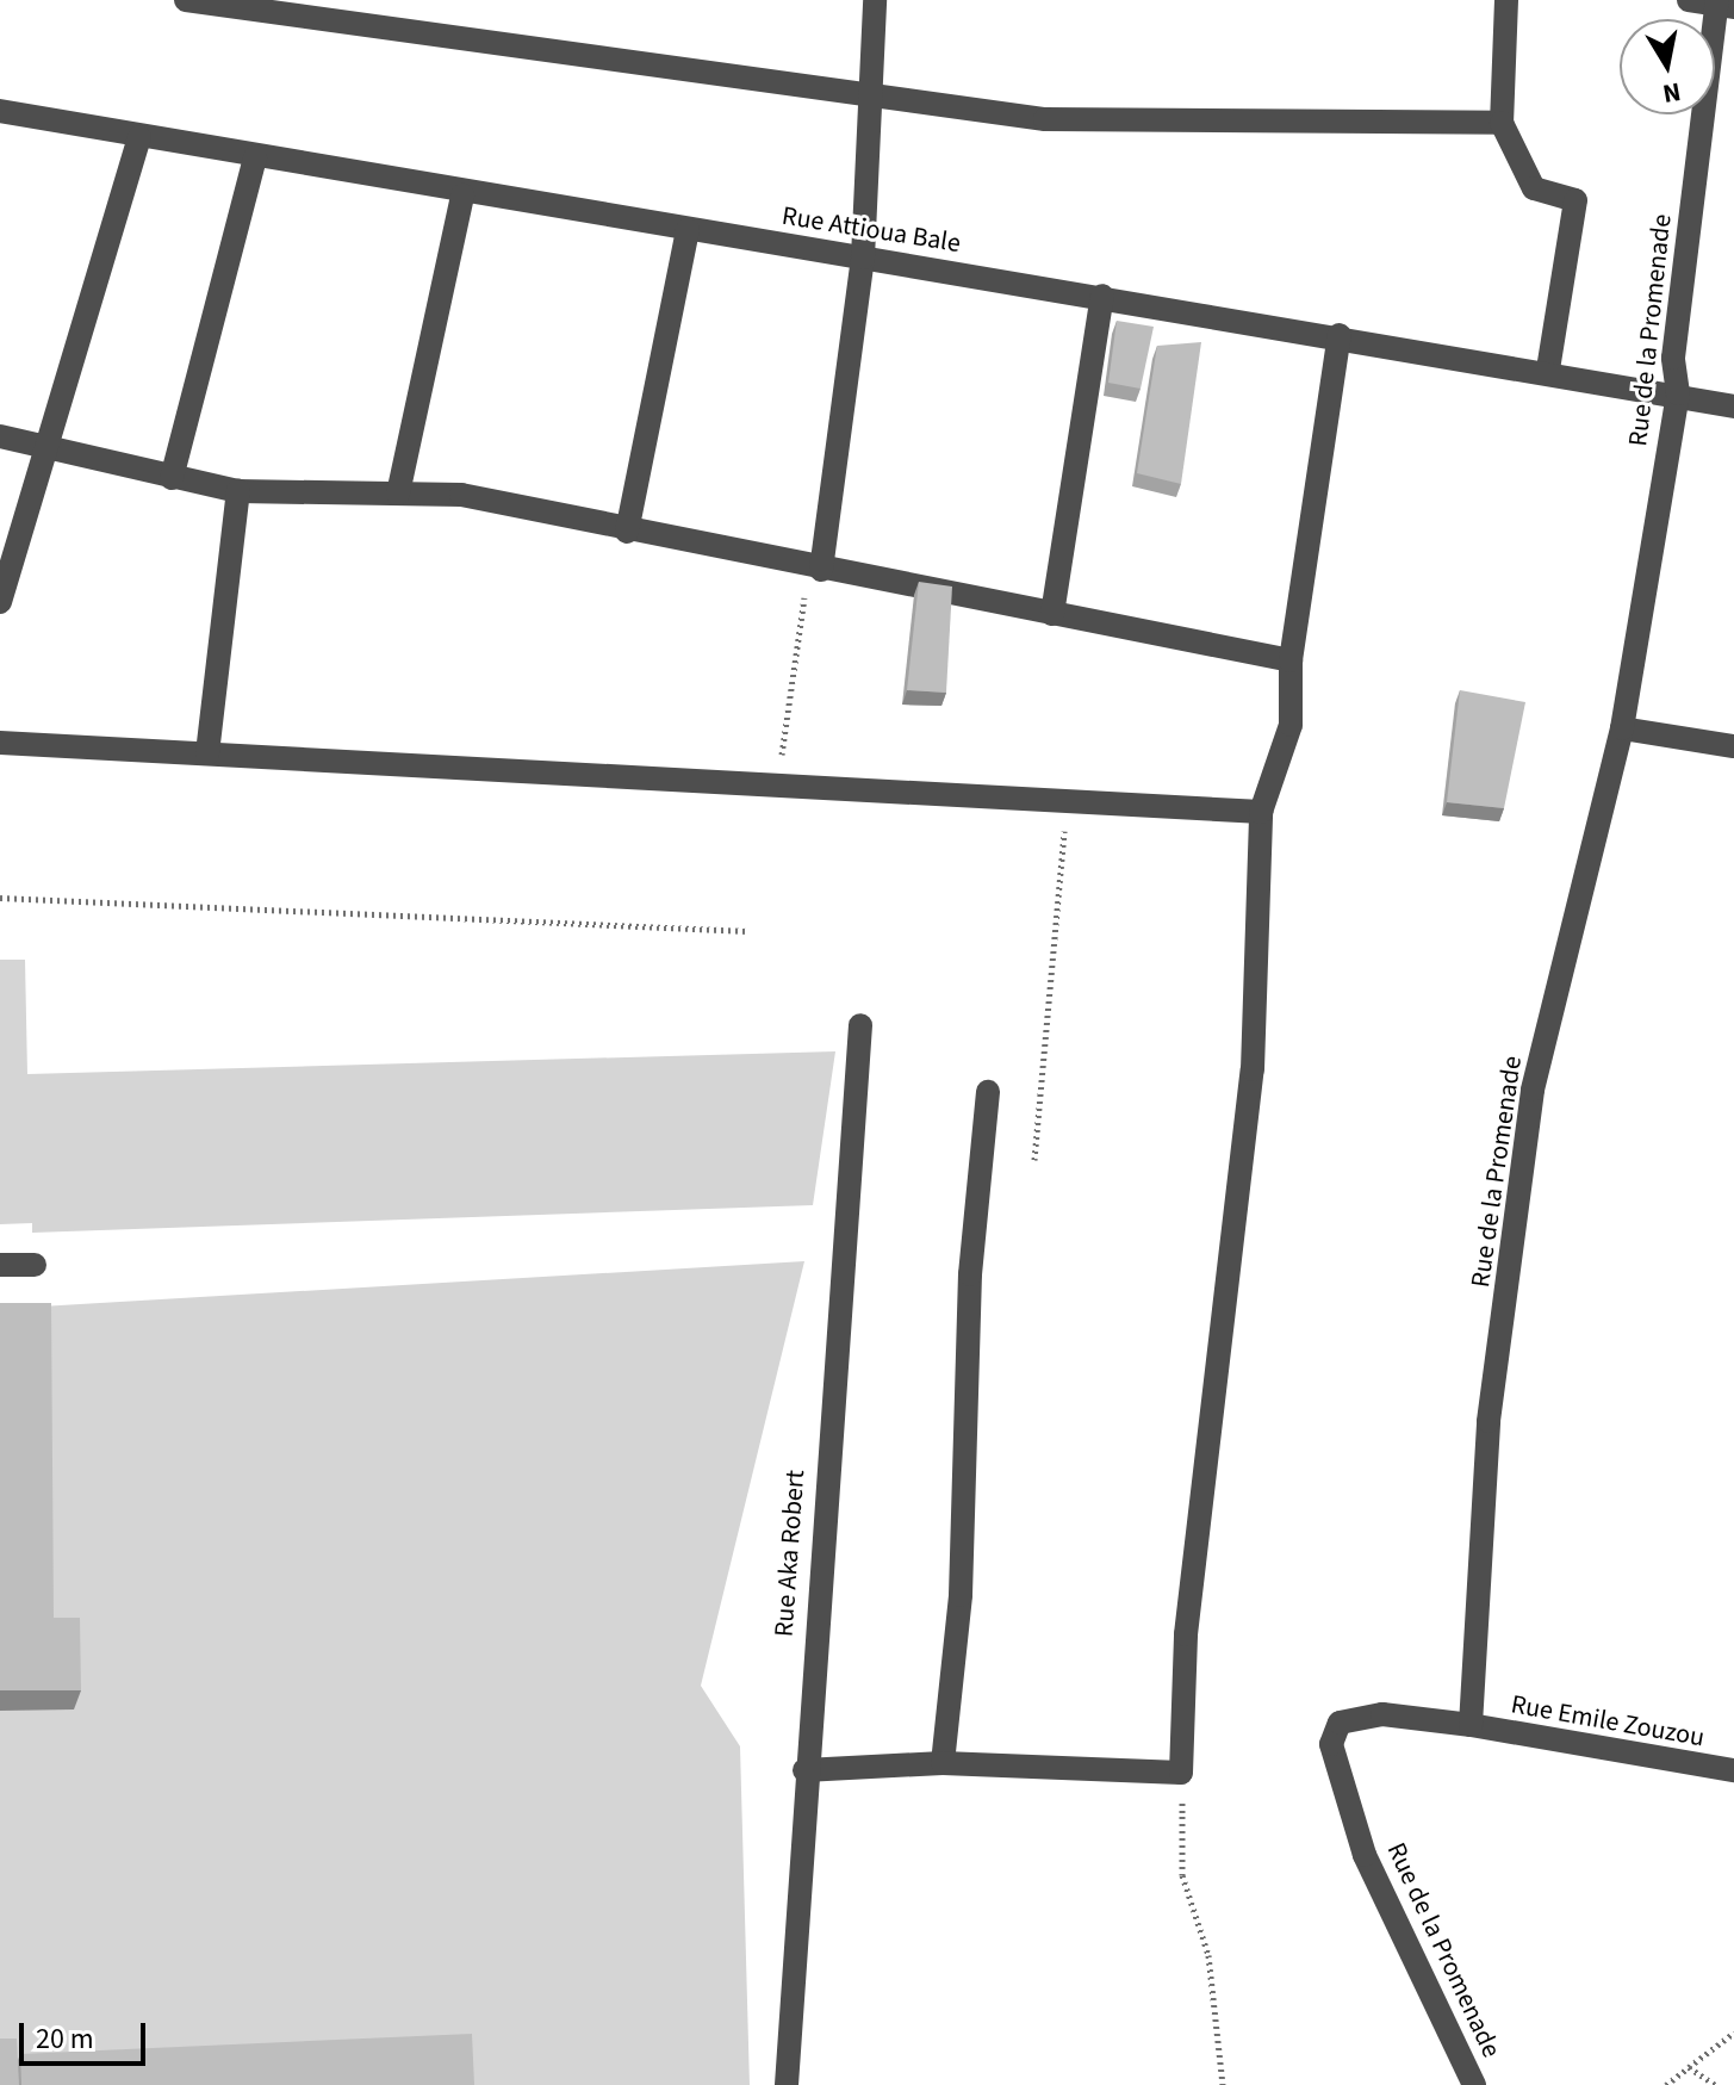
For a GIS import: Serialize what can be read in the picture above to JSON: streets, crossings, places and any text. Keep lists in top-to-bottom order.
{
  "streets": {
    "street": [
      "Rue Attioua Bale",
      "Rue de la Promenade",
      "Rue Aka Robert",
      "Rue Emile Zouzou"
    ]
  },
  "crossings": [
    ["Rue Attioua Bale", "Rue de la Promenade"],
    ["Rue de la Promenade", "Rue Emile Zouzou"]
  ],
  "scale_bar": "20 m",
  "north": "bottom"
}
